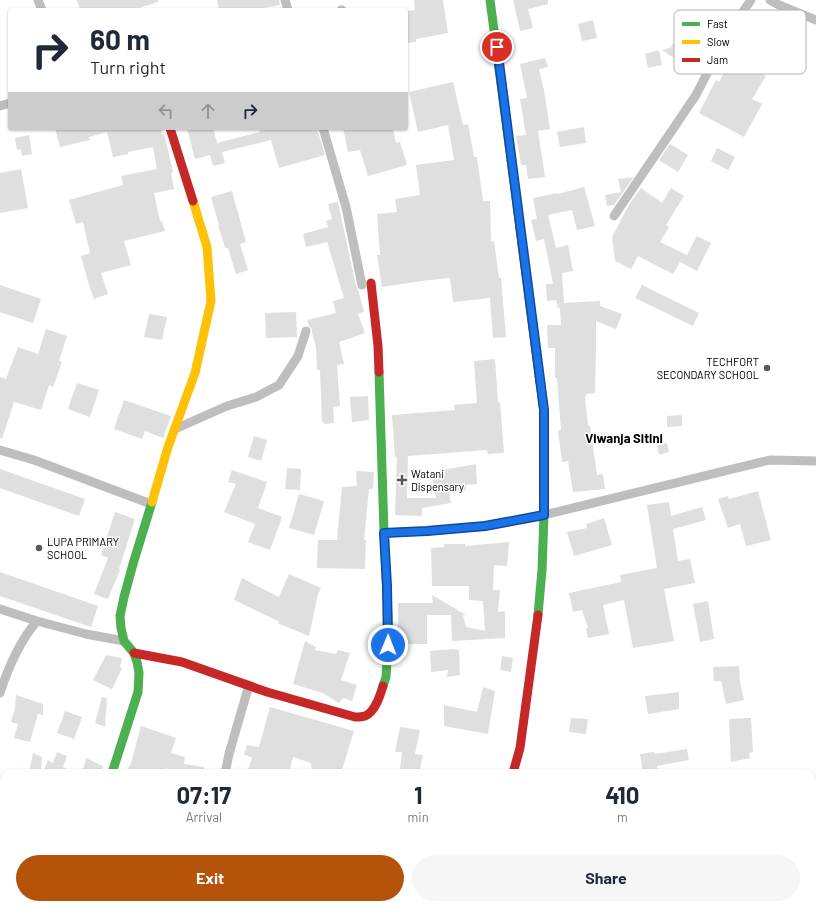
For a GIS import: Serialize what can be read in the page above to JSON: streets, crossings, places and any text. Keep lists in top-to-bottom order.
{
  "districts": ["Viwanja Sitini"],
  "places": {
    "other": ["TECHFORT SECONDARY SCHOOL", "LUPA PRIMARY SCHOOL"],
    "health": ["Watani Dispensary"]
  },
  "legend": ["Fast", "Slow", "Jam"],
  "page": {
    "turn": ["60 m", "Turn right"],
    "eta": [
      "07:17",
      "Arrival",
      "1",
      "min",
      "410",
      "m"
    ],
    "buttons": ["Exit", "Share"]
  }
}
